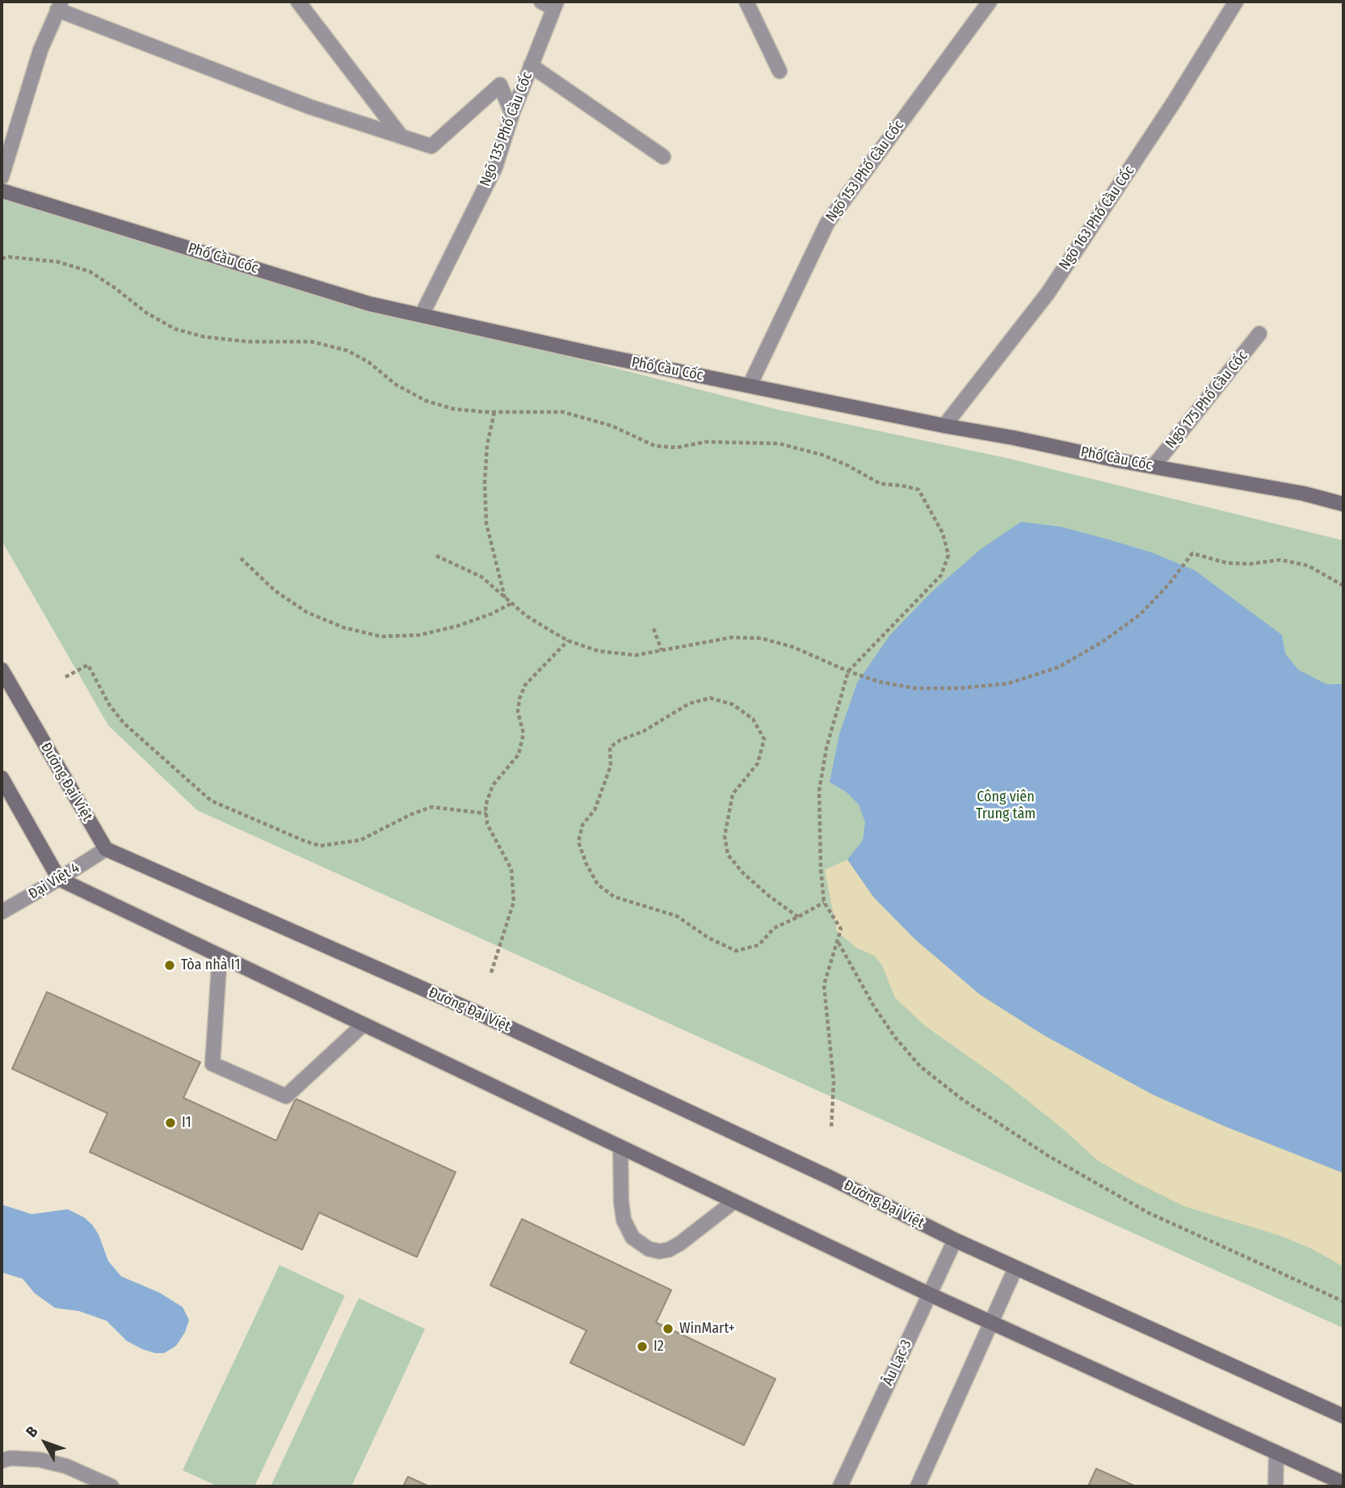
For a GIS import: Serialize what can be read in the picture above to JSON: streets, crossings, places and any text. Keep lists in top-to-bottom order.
{
  "streets": {
    "street": [
      "Ngõ 135 Phố Cầu Cốc",
      "Ngõ 153 Phố Cầu Cốc",
      "Ngõ 163 Phố Cầu Cốc",
      "Phố Cầu Cốc",
      "Ngõ 175 Phố Cầu Cốc",
      "Đường Đại Việt",
      "Đại Việt 4",
      "Âu Lạc 3"
    ]
  },
  "crossings": [
    ["Ngõ 135 Phố Cầu Cốc", "Phố Cầu Cốc"],
    ["Ngõ 153 Phố Cầu Cốc", "Phố Cầu Cốc"],
    ["Ngõ 163 Phố Cầu Cốc", "Phố Cầu Cốc"],
    ["Phố Cầu Cốc", "Ngõ 175 Phố Cầu Cốc"],
    ["Đường Đại Việt", "Đại Việt 4"],
    ["Đường Đại Việt", "Âu Lạc 3"]
  ],
  "parks": ["Công viên Trung tâm"],
  "places": [
    "Tòa nhà I1",
    "I1",
    "WinMart+",
    "I2"
  ],
  "north": "top left"
}
